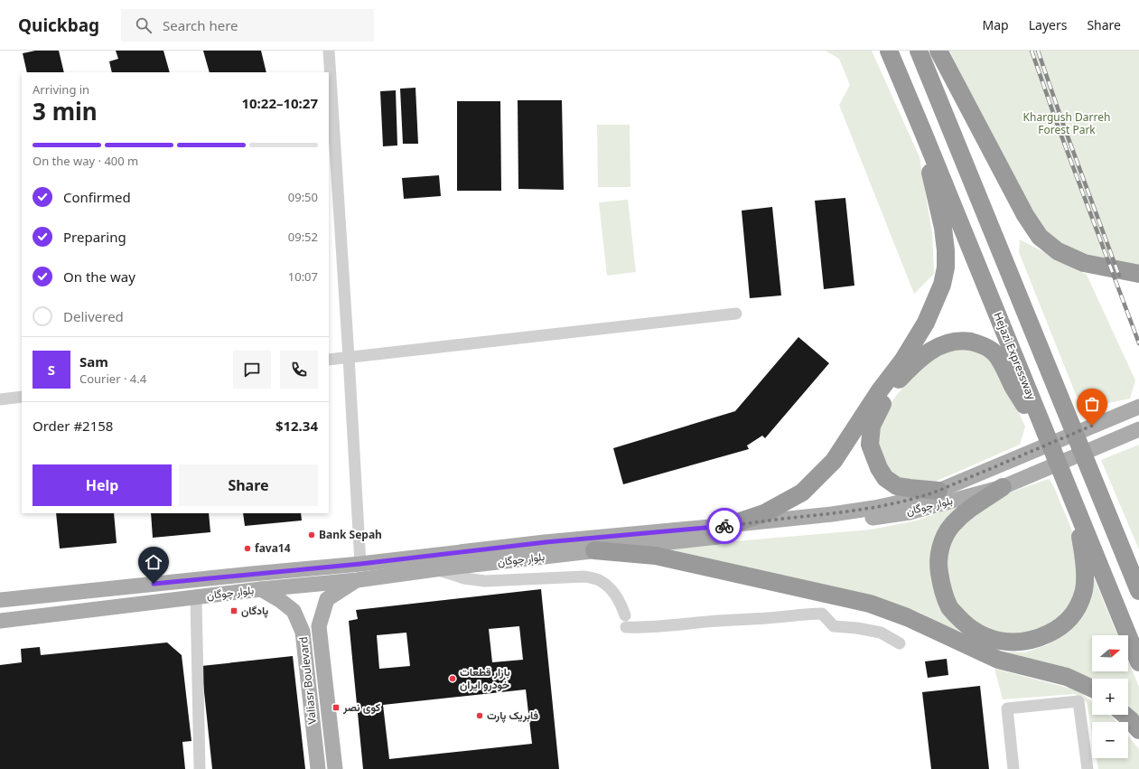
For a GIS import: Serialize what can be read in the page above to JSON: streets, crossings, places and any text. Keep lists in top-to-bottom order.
{
  "streets": {
    "highway": ["Hejazi Expressway"],
    "main road": ["بلوار چوگان", "Valiasr Boulevard"]
  },
  "crossings": [
    ["بلوار چوگان", "Valiasr Boulevard"]
  ],
  "parks": ["Khargush Darreh Forest Park"],
  "places": {
    "other": [
      "Bank Sepah",
      "fava14",
      "بازار قطعات خودرو ایران",
      "فابریک پارت"
    ],
    "transit": ["پادگان", "کوی نصر"]
  },
  "north": "right",
  "page": {
    "header": "Quickbag",
    "search": "Search here",
    "nav": ["Map", "Layers", "Share"],
    "heading": ["3 min", "Arriving in", "10:22–10:27"],
    "panel": [
      "Sam",
      "Courier · 4.4",
      "Order #2158",
      "$12.34"
    ],
    "bar": "On the way · 400 m",
    "list": [
      ["Confirmed", "09:50"],
      ["Preparing", "09:52"],
      ["On the way", "10:07"],
      "Delivered"
    ],
    "round": "S",
    "buttons": ["Help", "Share"],
    "map_buttons": ["+", "−"]
  }
}
